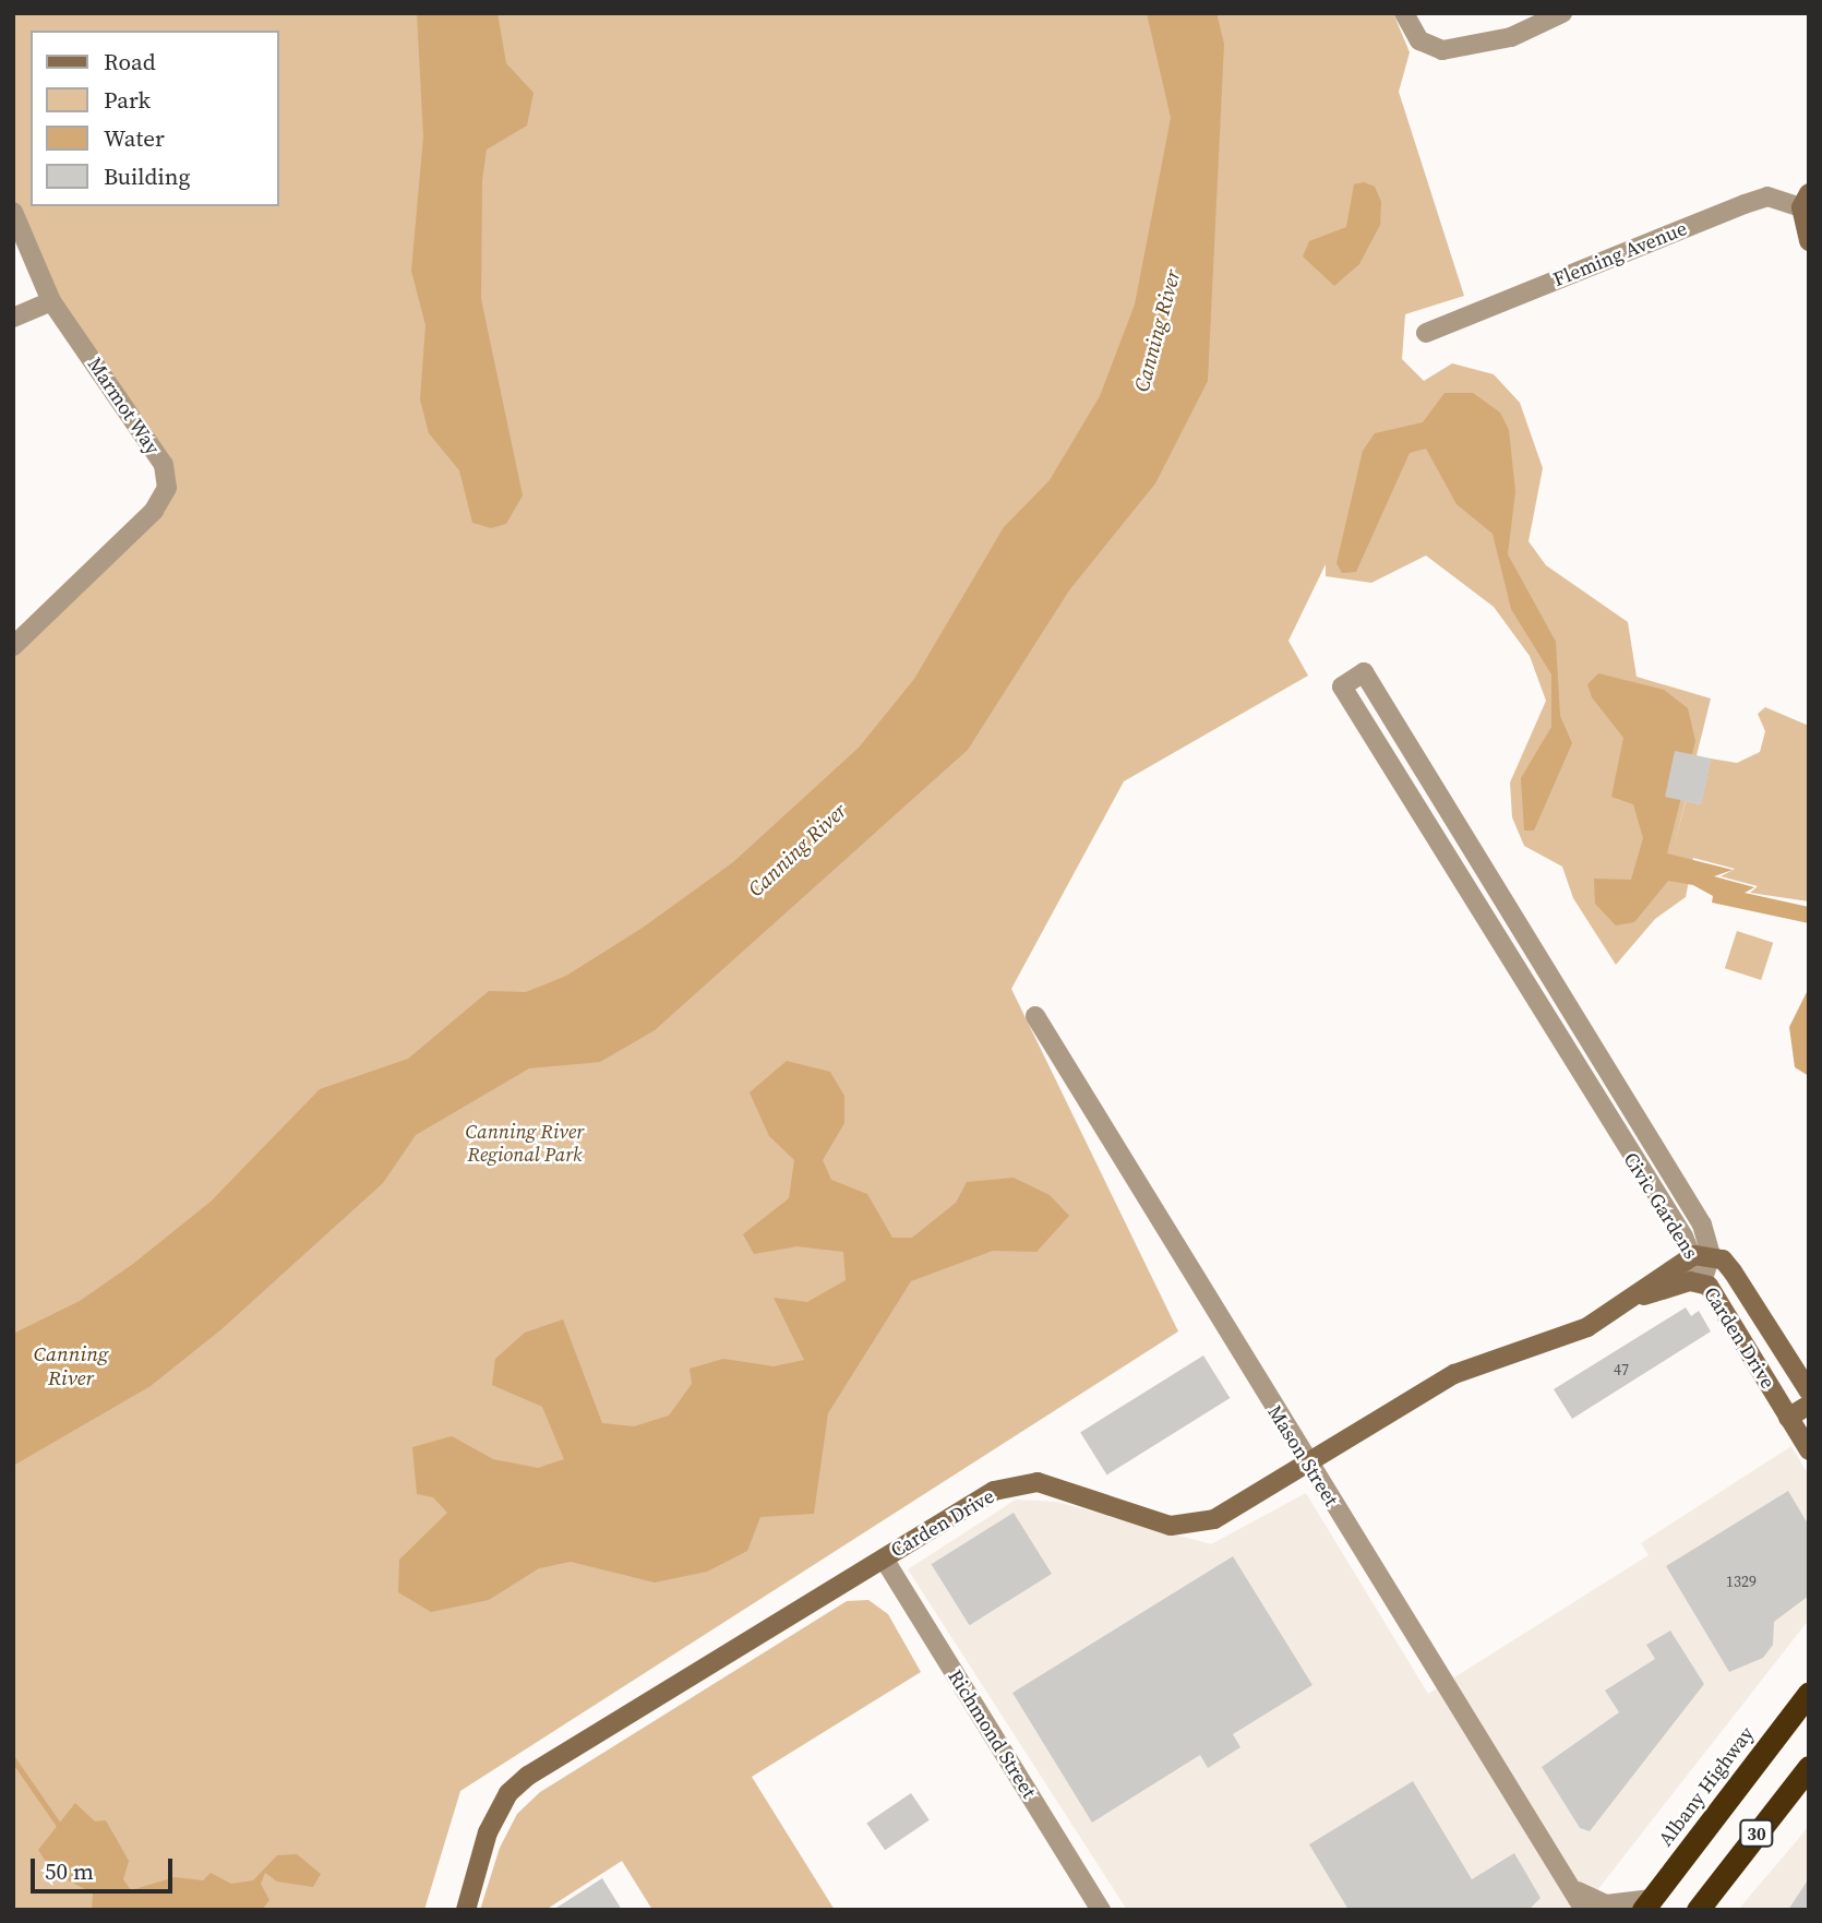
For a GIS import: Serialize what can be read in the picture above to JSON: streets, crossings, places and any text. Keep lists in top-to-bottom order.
{
  "streets": {
    "highway": ["Albany Highway", "30"],
    "street": [
      "Fleming Avenue",
      "Marmot Way",
      "Civic Gardens",
      "Carden Drive",
      "Mason Street",
      "Richmond Street"
    ]
  },
  "crossings": [
    ["Civic Gardens", "Carden Drive"],
    ["Carden Drive", "Mason Street"],
    ["Carden Drive", "Richmond Street"],
    ["Mason Street", "Albany Highway"]
  ],
  "water": ["Canning River"],
  "parks": ["Canning River Regional Park"],
  "house_numbers": ["47", "1329"],
  "legend": [
    "Road",
    "Park",
    "Water",
    "Building"
  ],
  "scale_bar": "50 m"
}
